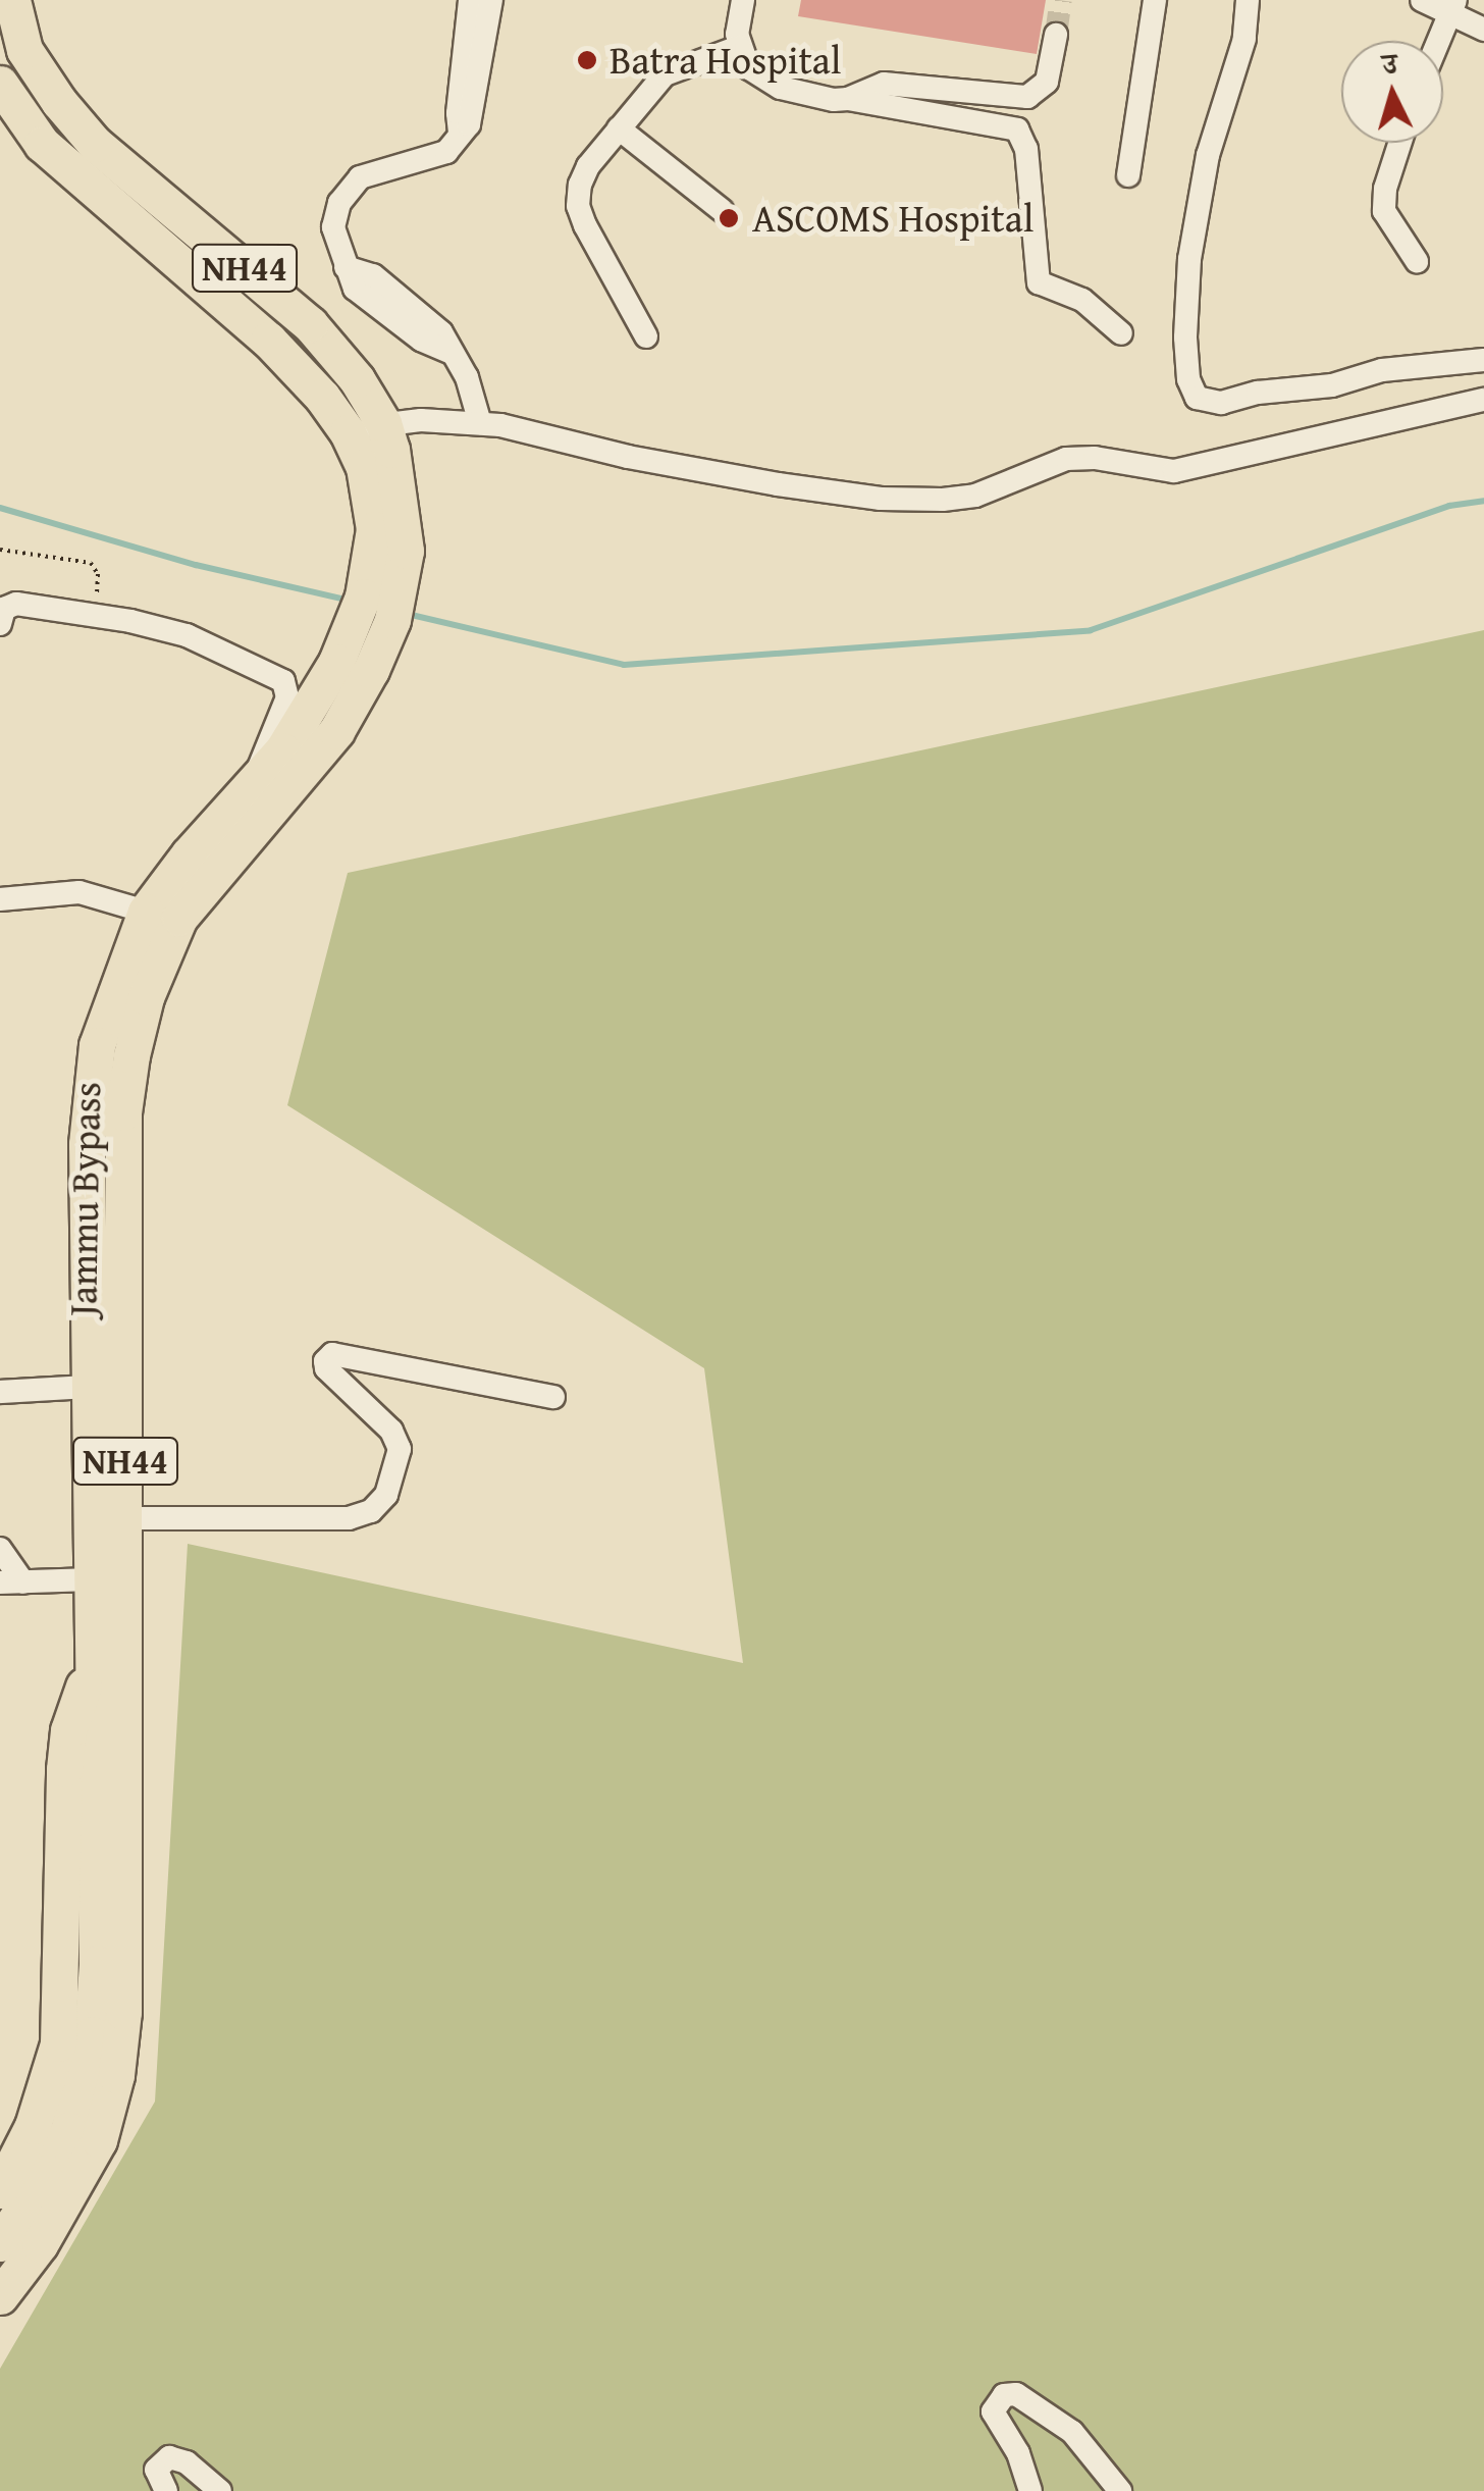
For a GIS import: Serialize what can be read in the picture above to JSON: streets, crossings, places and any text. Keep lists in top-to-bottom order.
{
  "streets": {
    "highway": ["NH44", "Jammu Bypass"]
  },
  "places": ["Batra Hospital", "ASCOMS Hospital"],
  "north": "top"
}
